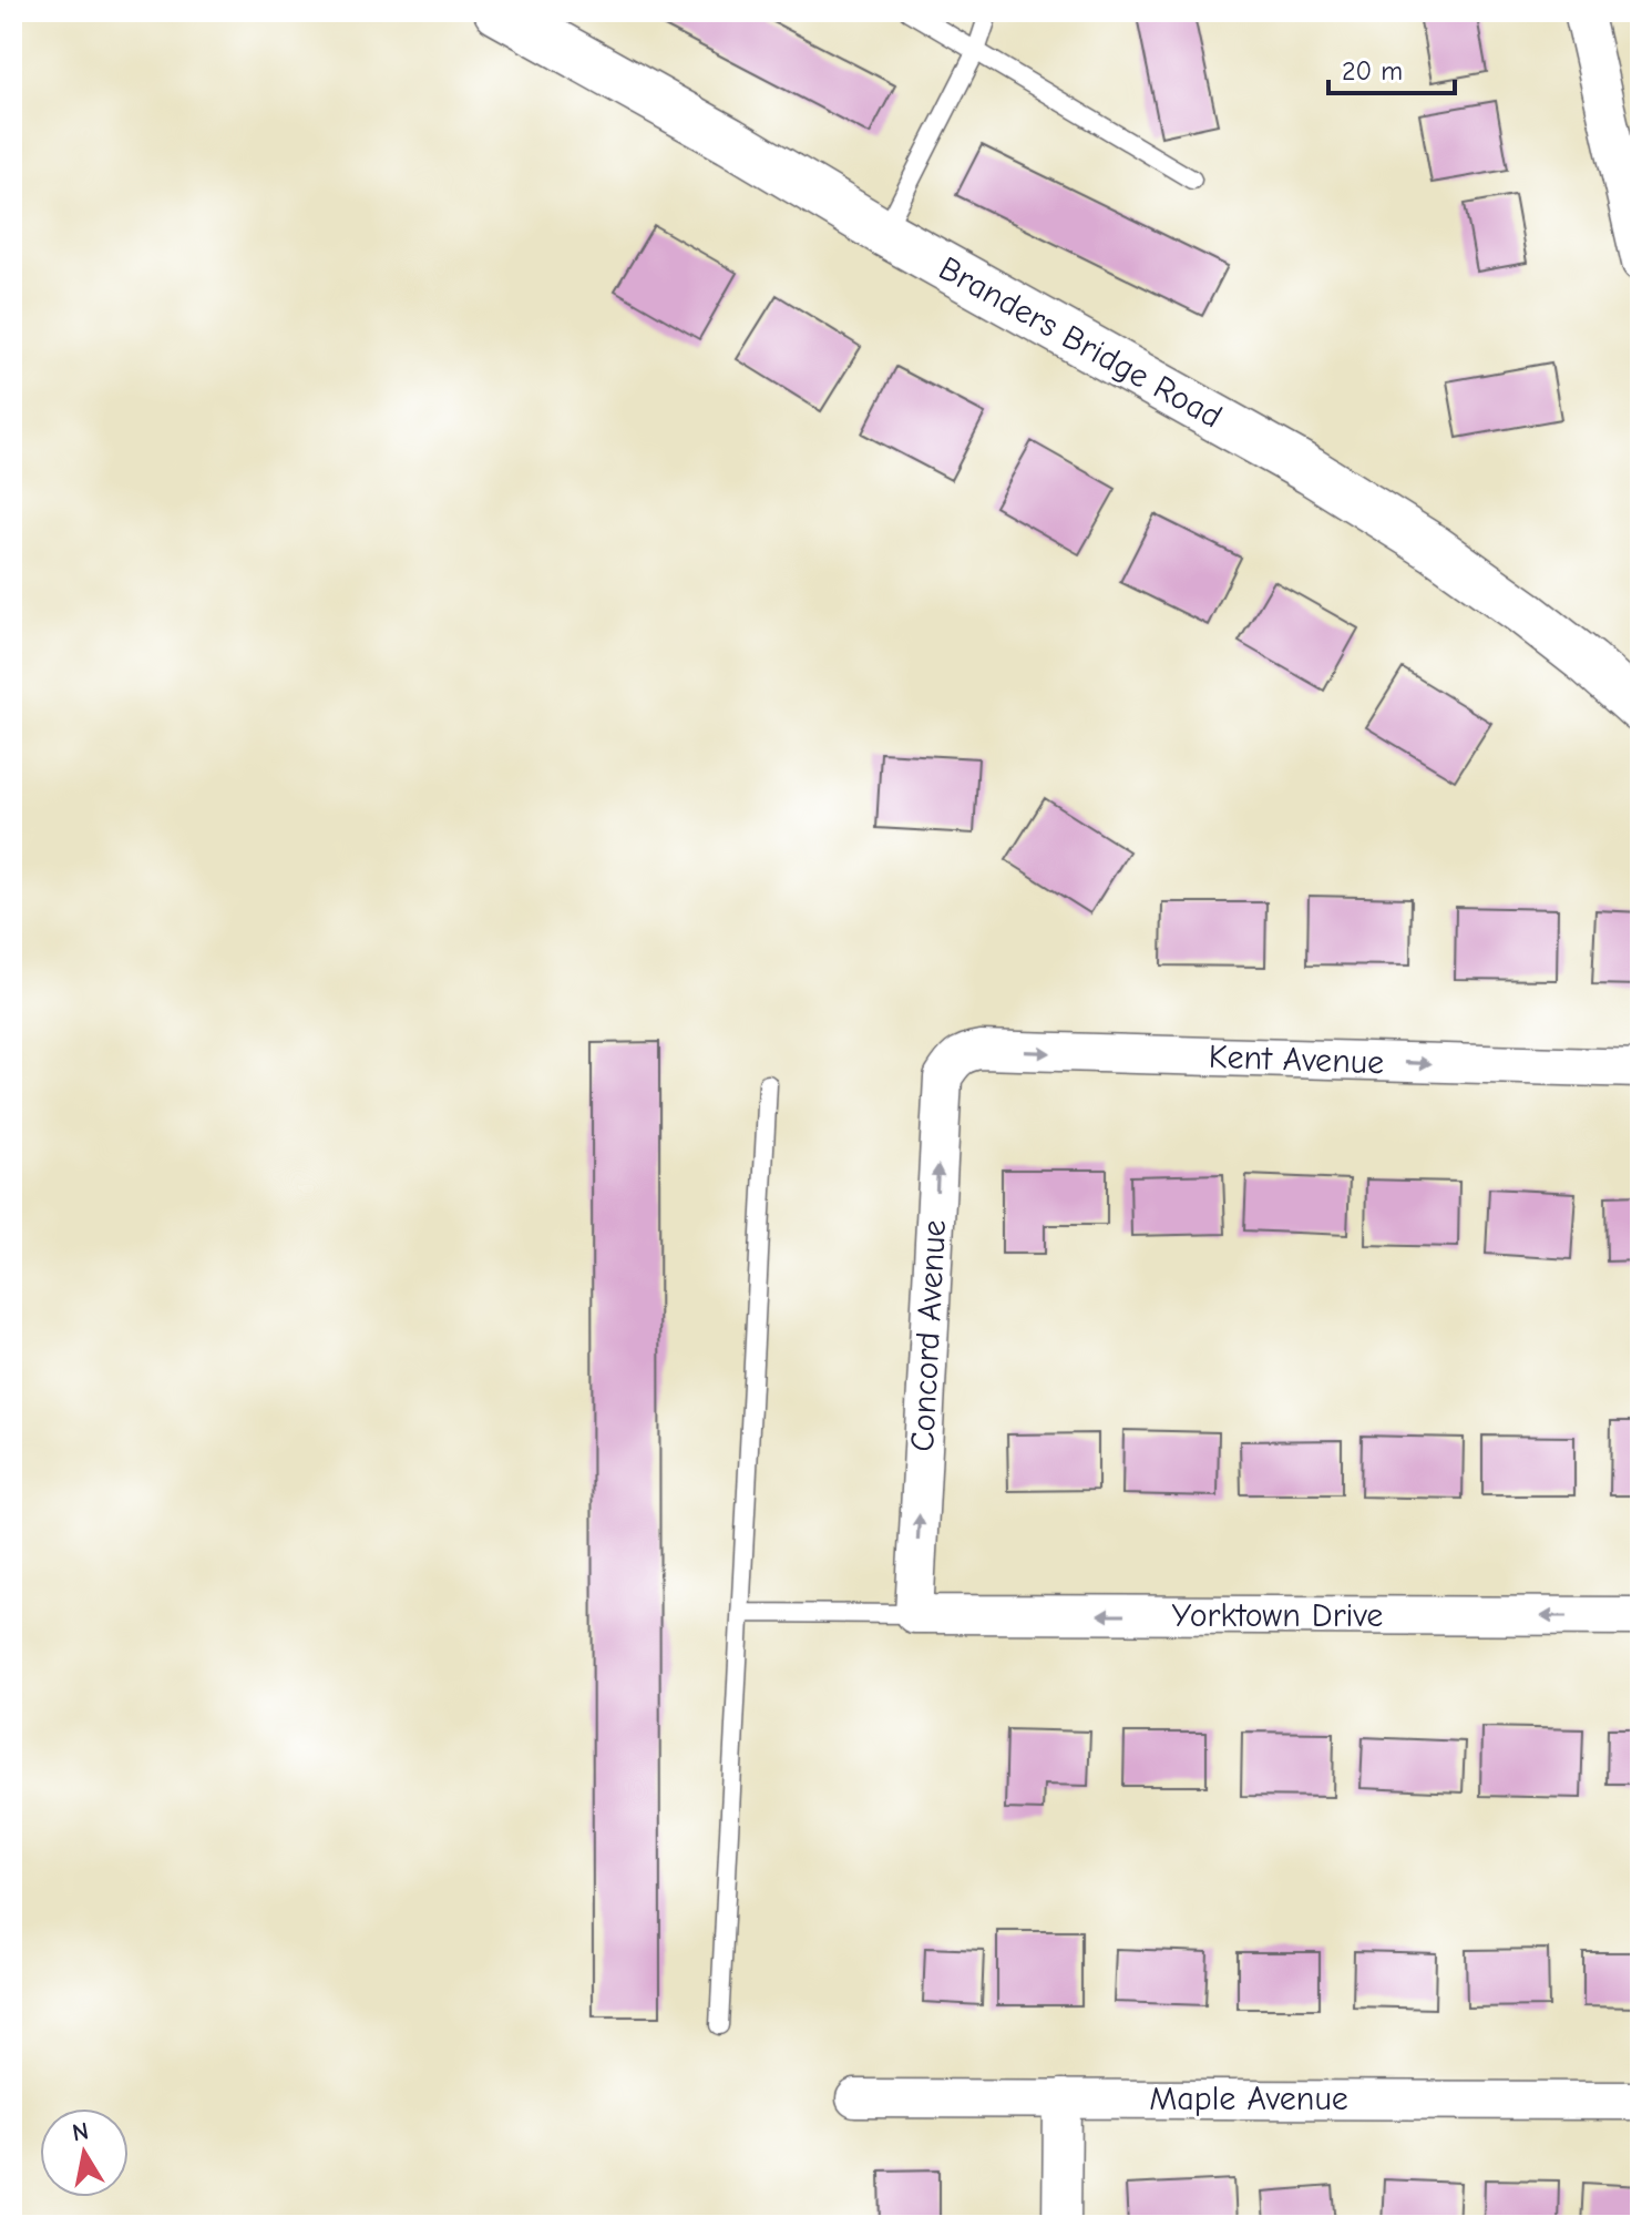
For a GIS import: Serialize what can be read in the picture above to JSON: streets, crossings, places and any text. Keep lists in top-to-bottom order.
{
  "streets": {
    "street": [
      "Branders Bridge Road",
      "Kent Avenue",
      "Concord Avenue",
      "Yorktown Drive",
      "Maple Avenue"
    ]
  },
  "crossings": [
    ["Kent Avenue", "Concord Avenue"],
    ["Concord Avenue", "Yorktown Drive"]
  ],
  "one_way": ["Kent Avenue", "Concord Avenue", "Yorktown Drive"],
  "scale_bar": "20 m",
  "north": "top"
}
